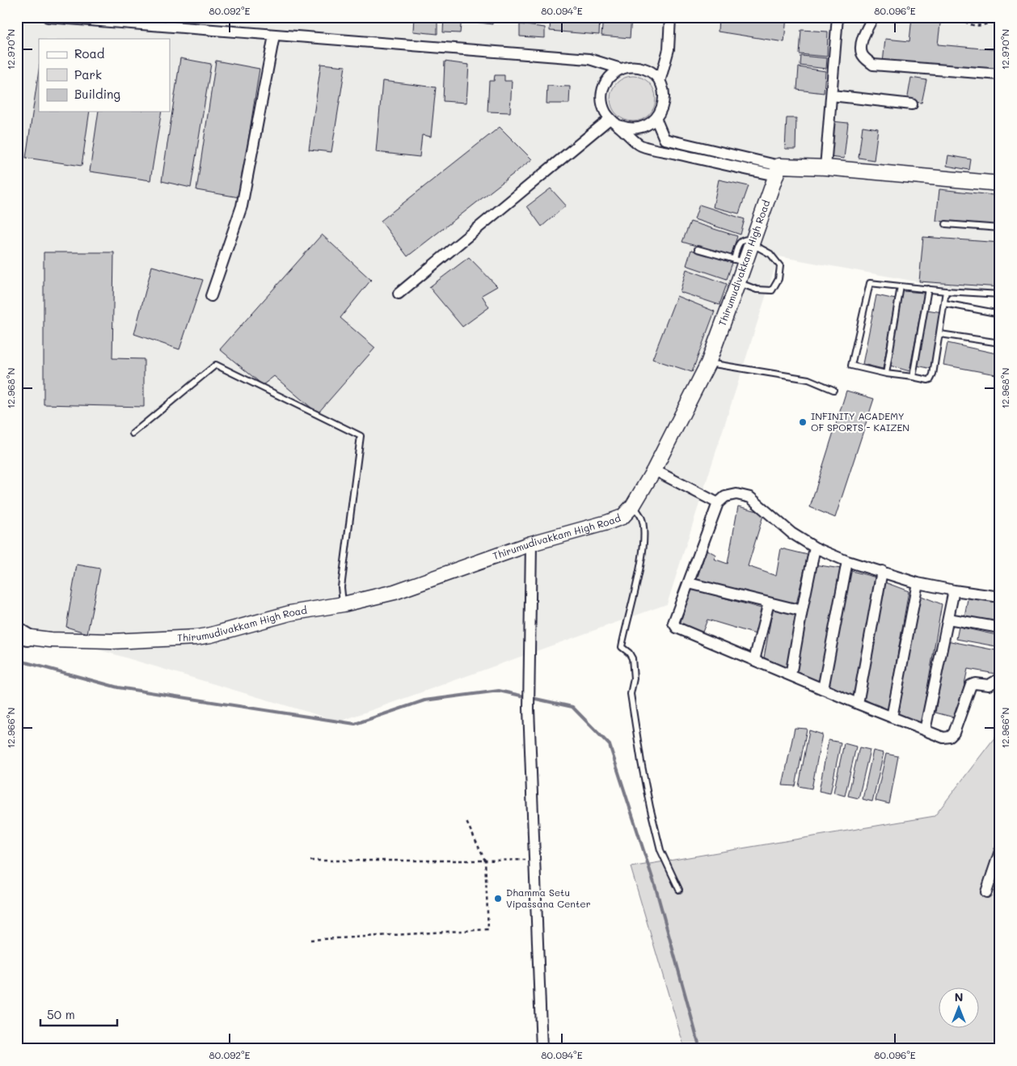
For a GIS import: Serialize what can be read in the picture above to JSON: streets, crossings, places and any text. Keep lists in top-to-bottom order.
{
  "streets": {
    "main road": ["Thirumudivakkam High Road"]
  },
  "places": ["INFINITY ACADEMY OF SPORTS - KAIZEN", "Dhamma Setu Vipassana Center"],
  "legend": ["Road", "Park", "Building"],
  "scale_bar": "50 m",
  "north": "top",
  "coordinates": [
    "80.092°E",
    "80.094°E",
    "80.096°E",
    "12.970°N",
    "12.968°N",
    "12.966°N"
  ]
}
